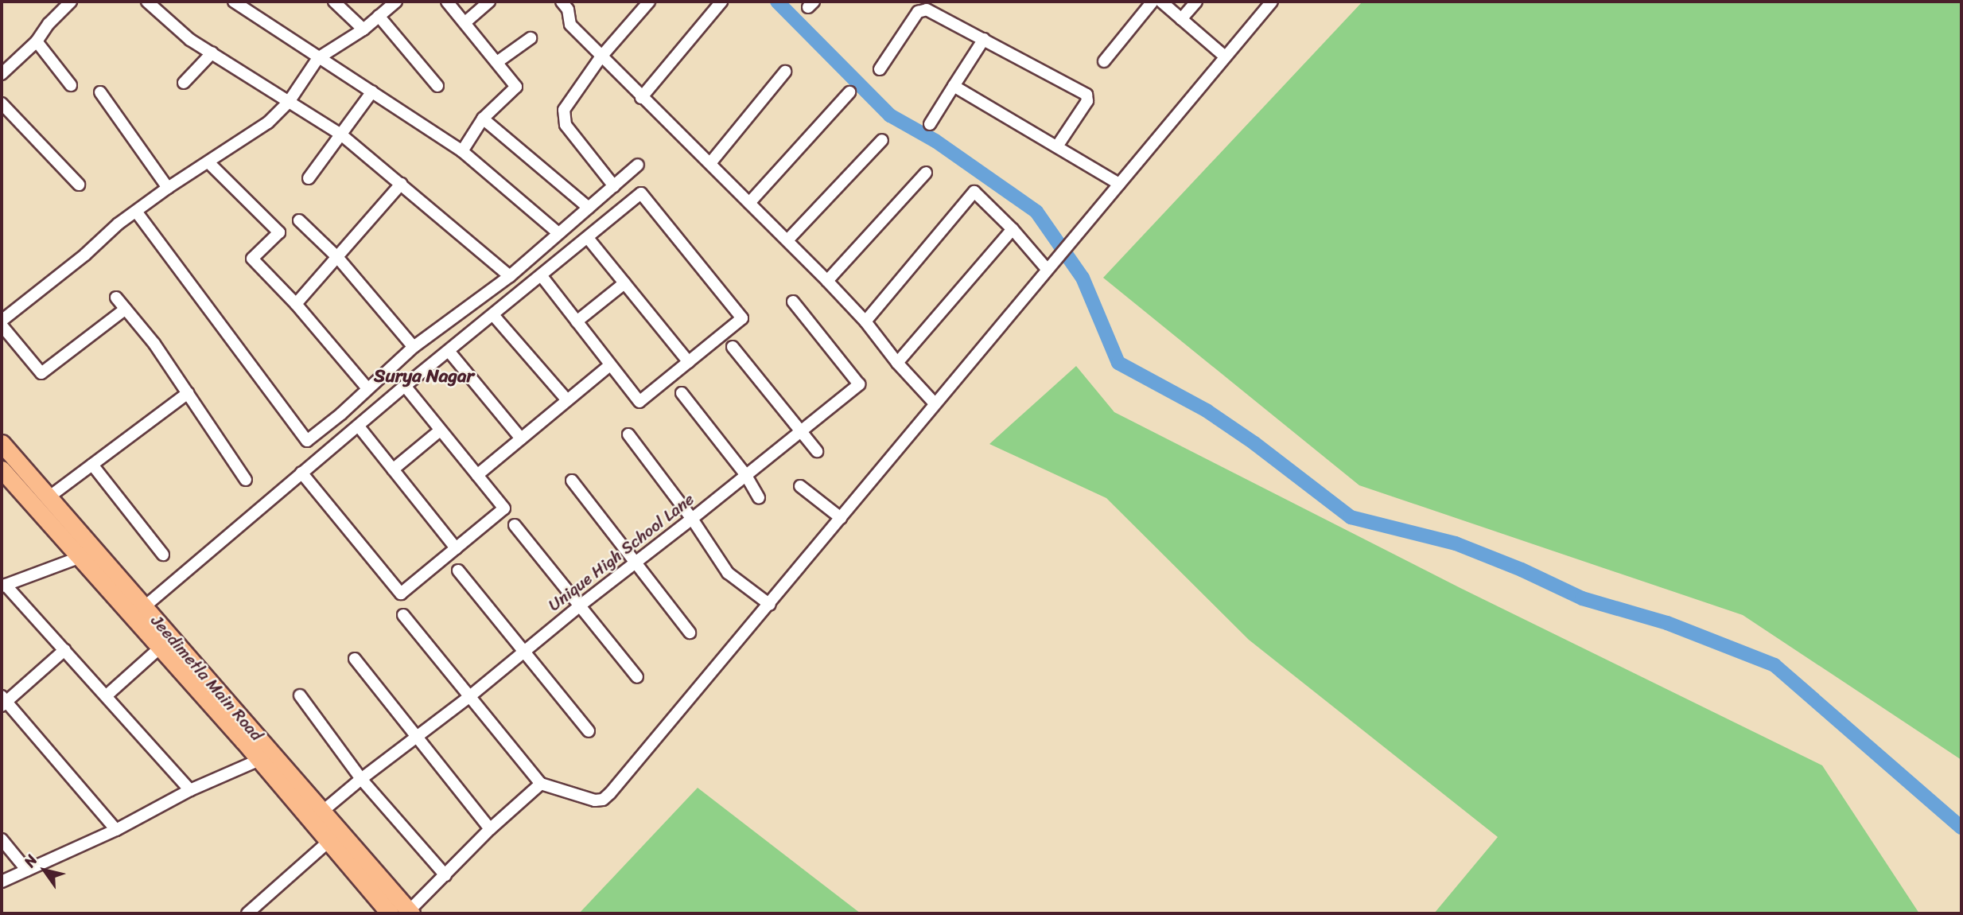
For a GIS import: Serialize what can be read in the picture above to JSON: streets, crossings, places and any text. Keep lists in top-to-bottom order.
{
  "streets": {
    "main road": ["Jeedimetla Main Road"],
    "street": ["Unique High School Lane"]
  },
  "crossings": [
    ["Unique High School Lane", "Jeedimetla Main Road"]
  ],
  "districts": ["Surya Nagar"],
  "north": "top left"
}
